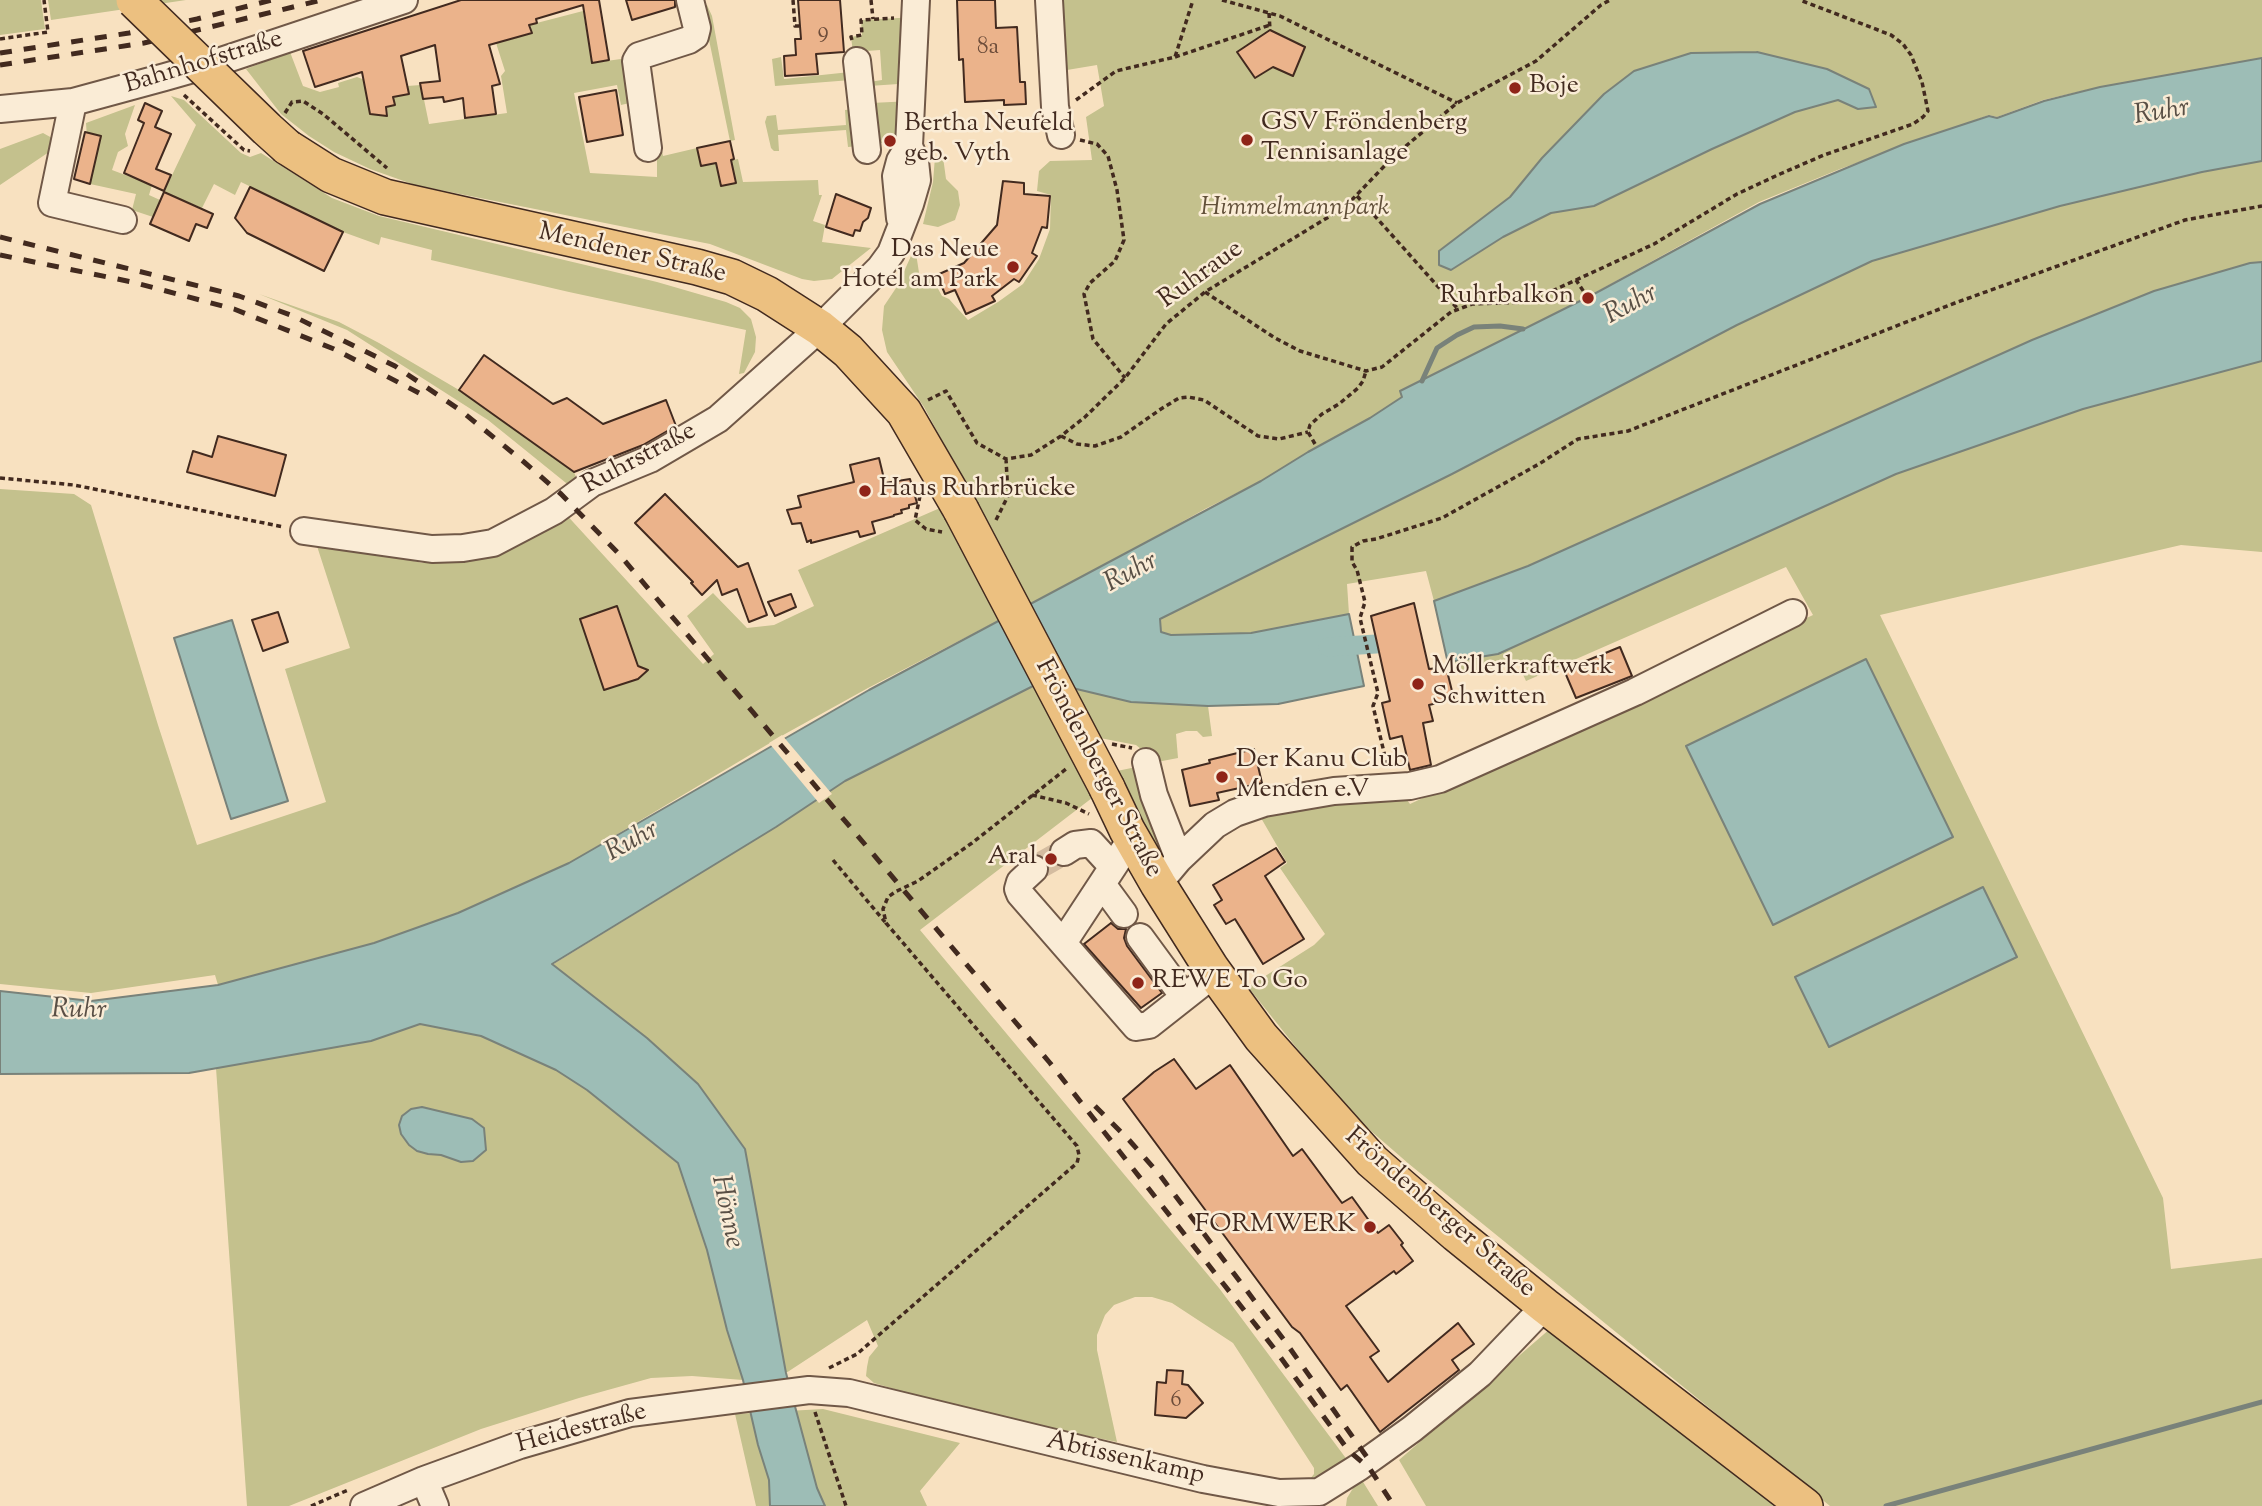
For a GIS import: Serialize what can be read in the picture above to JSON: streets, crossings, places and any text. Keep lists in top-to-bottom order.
{
  "streets": {
    "main road": ["Mendener Straße", "Fröndenberger Straße"],
    "street": [
      "Bahnhofstraße",
      "Ruhrstraße",
      "Heidestraße",
      "Abtissenkamp"
    ],
    "path": ["Ruhraue"]
  },
  "crossings": [
    ["Mendener Straße", "Ruhrstraße"],
    ["Mendener Straße", "Fröndenberger Straße"],
    ["Fröndenberger Straße", "Abtissenkamp"],
    ["Heidestraße", "Abtissenkamp"]
  ],
  "water": ["Ruhr", "Hönne"],
  "parks": ["Himmelmannpark"],
  "places": [
    "Boje",
    "GSV Fröndenberg Tennisanlage",
    "Bertha Neufeld geb. Vyth",
    "Das Neue Hotel am Park",
    "Ruhrbalkon",
    "Haus Ruhrbrücke",
    "Möllerkraftwerk Schwitten",
    "Der Kanu Club Menden e.V",
    "Aral",
    "REWE To Go",
    "FORMWERK"
  ],
  "house_numbers": ["9", "8a", "6"]
}
